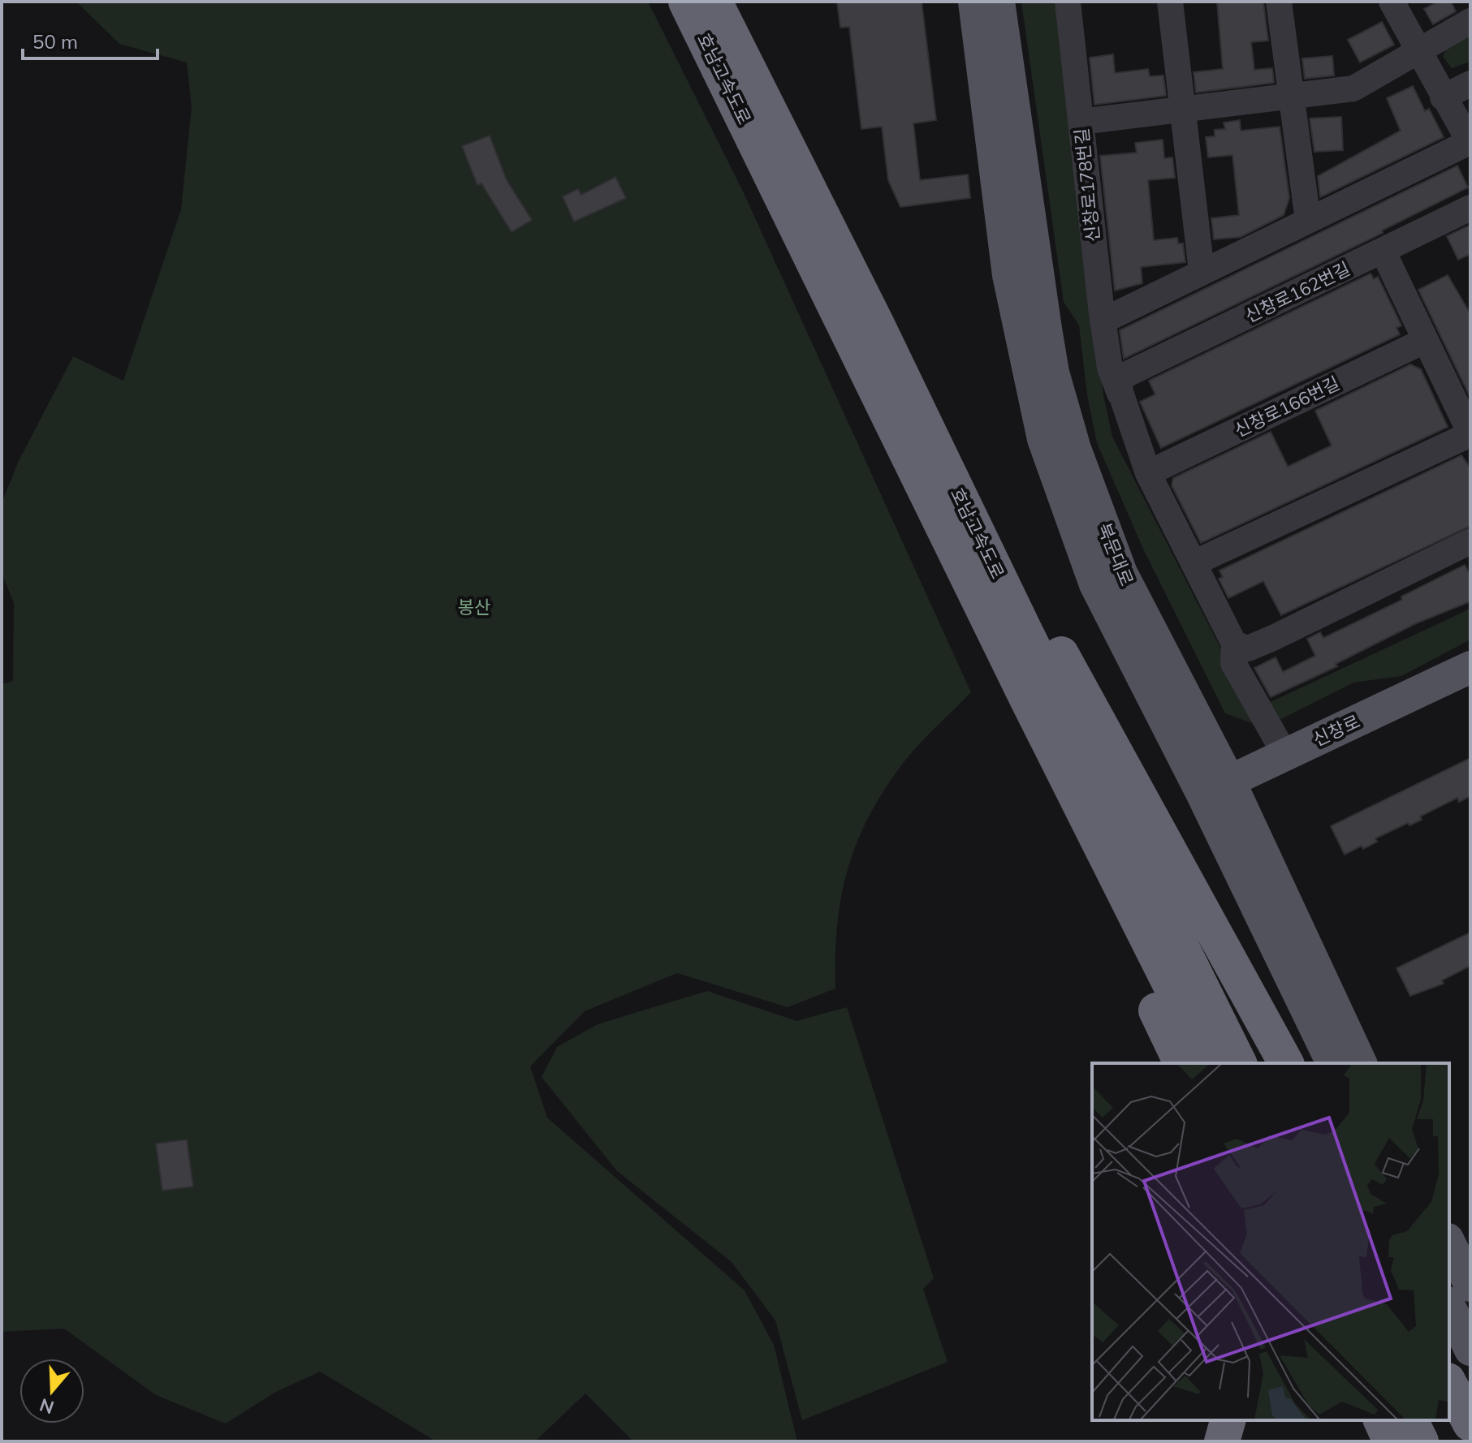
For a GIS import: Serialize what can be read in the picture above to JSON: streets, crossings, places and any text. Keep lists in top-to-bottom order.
{
  "streets": {
    "highway": ["호남고속도로"],
    "main road": ["북문대로", "신창로"],
    "street": ["신창로178번길", "신창로162번길", "신창로166번길"]
  },
  "crossings": [
    ["신창로178번길", "신창로162번길"],
    ["신창로178번길", "신창로166번길"],
    ["신창로178번길", "신창로"],
    ["북문대로", "신창로"]
  ],
  "parks": ["봉산"],
  "scale_bar": "50 m",
  "north": "bottom"
}
